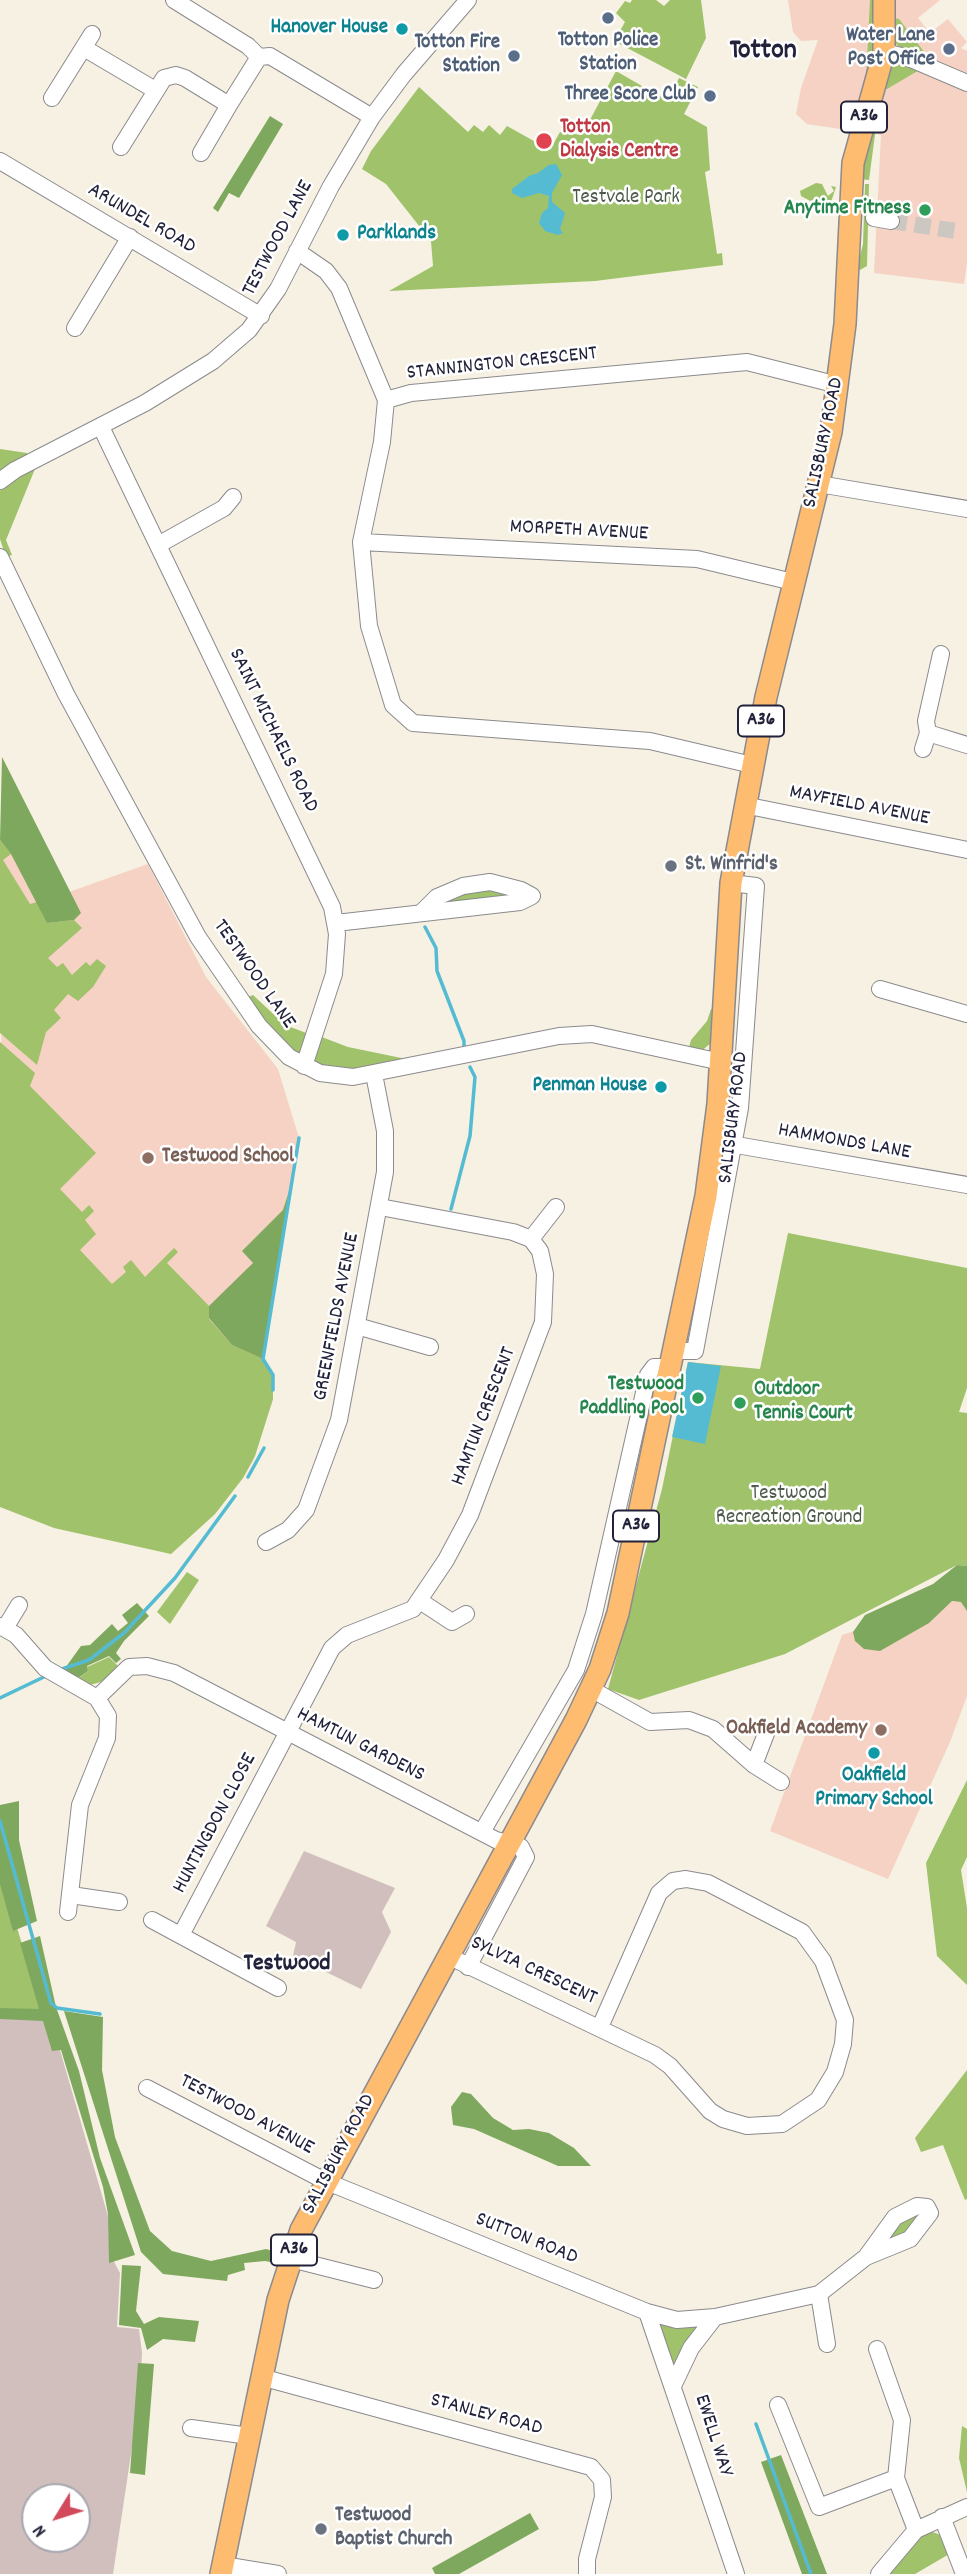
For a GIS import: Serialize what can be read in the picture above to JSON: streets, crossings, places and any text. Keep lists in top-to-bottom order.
{
  "streets": {
    "main road": ["A36", "SALISBURY ROAD"],
    "street": [
      "ARUNDEL ROAD",
      "TESTWOOD LANE",
      "STANNINGTON CRESCENT",
      "MORPETH AVENUE",
      "SAINT MICHAELS ROAD",
      "MAYFIELD AVENUE",
      "HAMMONDS LANE",
      "GREENFIELDS AVENUE",
      "HAMTUN CRESCENT",
      "HAMTUN GARDENS",
      "HUNTINGDON CLOSE",
      "SYLVIA CRESCENT",
      "TESTWOOD AVENUE",
      "SUTTON ROAD",
      "STANLEY ROAD",
      "EWELL WAY"
    ]
  },
  "crossings": [
    ["ARUNDEL ROAD", "TESTWOOD LANE"],
    ["TESTWOOD LANE", "SALISBURY ROAD"],
    ["TESTWOOD LANE", "SAINT MICHAELS ROAD"],
    ["TESTWOOD LANE", "GREENFIELDS AVENUE"],
    ["STANNINGTON CRESCENT", "SALISBURY ROAD"],
    ["STANNINGTON CRESCENT", "MORPETH AVENUE"],
    ["SALISBURY ROAD", "MORPETH AVENUE"],
    ["SALISBURY ROAD", "MAYFIELD AVENUE"],
    ["SALISBURY ROAD", "HAMMONDS LANE"],
    ["SALISBURY ROAD", "HAMTUN GARDENS"],
    ["SALISBURY ROAD", "SYLVIA CRESCENT"],
    ["SALISBURY ROAD", "TESTWOOD AVENUE"],
    ["SALISBURY ROAD", "SUTTON ROAD"],
    ["SALISBURY ROAD", "STANLEY ROAD"],
    ["HAMTUN CRESCENT", "HAMTUN GARDENS"],
    ["HAMTUN CRESCENT", "HUNTINGDON CLOSE"],
    ["HAMTUN GARDENS", "HUNTINGDON CLOSE"],
    ["TESTWOOD AVENUE", "SUTTON ROAD"],
    ["SUTTON ROAD", "EWELL WAY"]
  ],
  "districts": ["Totton", "Testwood"],
  "parks": ["Testvale Park", "Testwood Recreation Ground"],
  "places": [
    "Totton Police Station",
    "Hanover House",
    "Water Lane Post Office",
    "Totton Fire Station",
    "Three Score Club",
    "Totton Dialysis Centre",
    "Anytime Fitness",
    "Parklands",
    "St. Winfrid's",
    "Penman House",
    "Testwood School",
    "Testwood Paddling Pool",
    "Outdoor Tennis Court",
    "Oakfield Academy",
    "Oakfield Primary School",
    "Testwood Baptist Church"
  ],
  "north": "bottom left"
}
